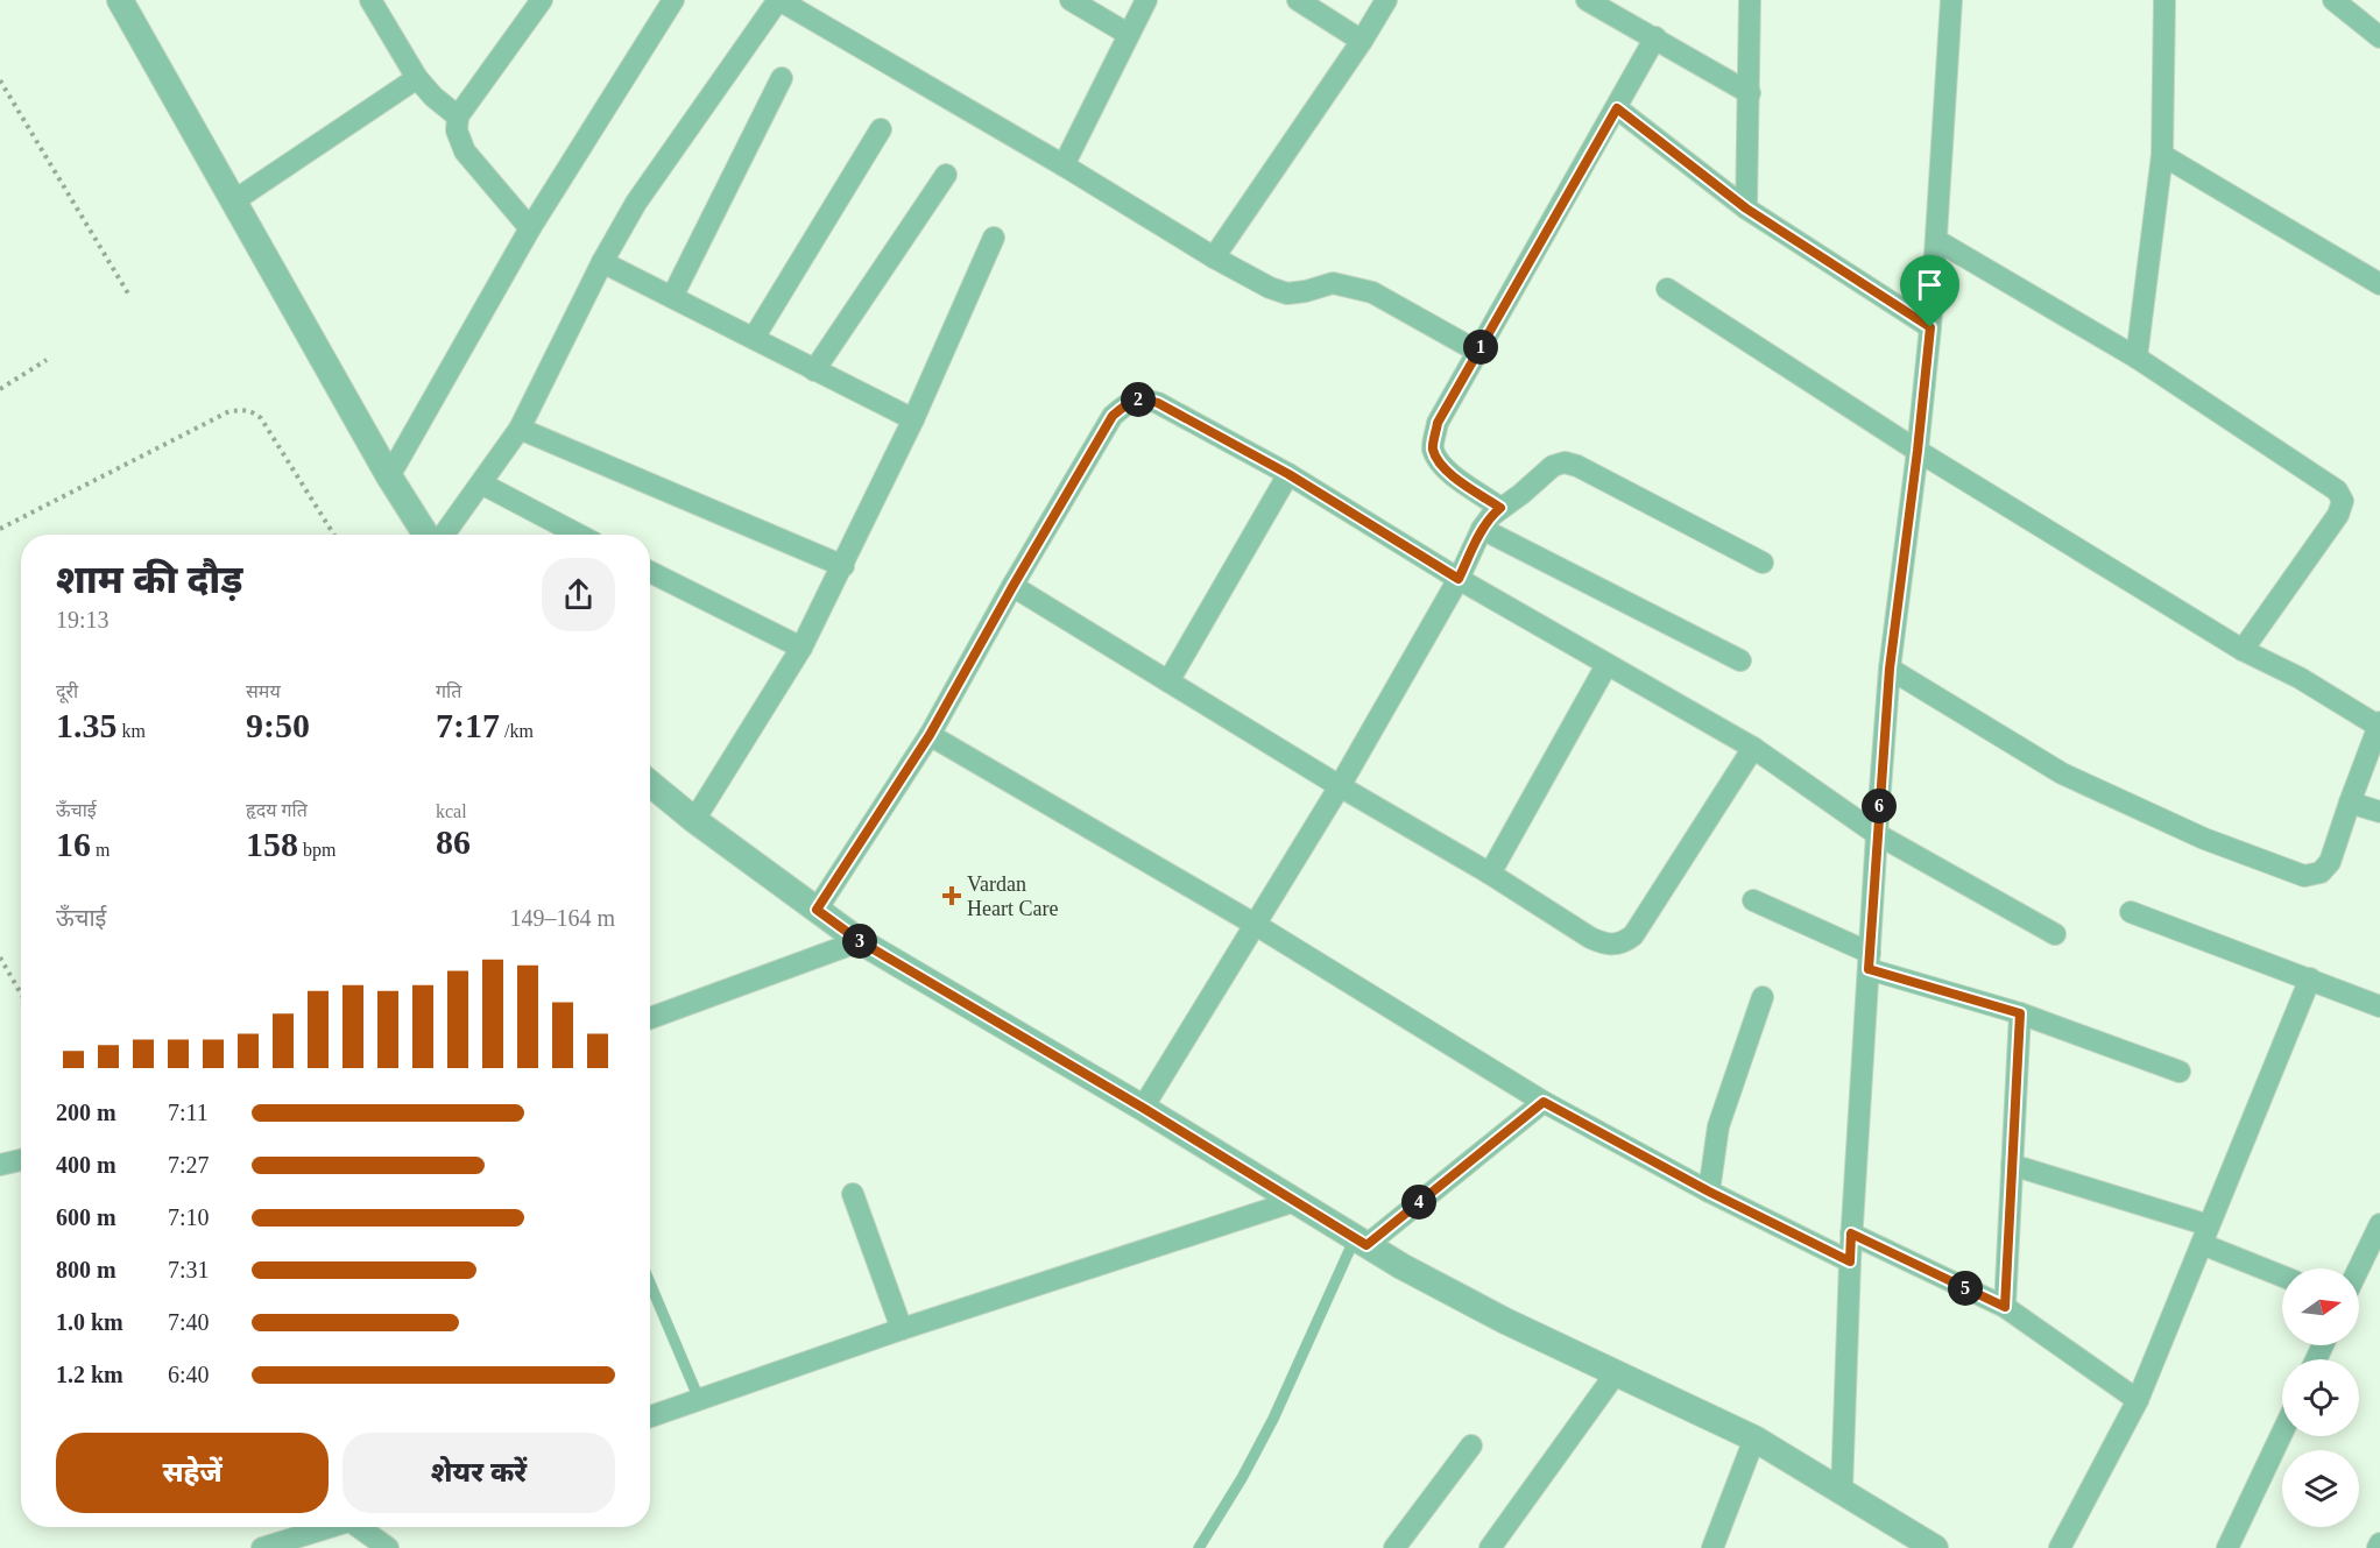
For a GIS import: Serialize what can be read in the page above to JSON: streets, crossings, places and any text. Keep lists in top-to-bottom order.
{
  "places": {
    "health": ["Vardan Heart Care"]
  },
  "north": "right",
  "page": {
    "pins": [
      "1",
      "2",
      "6",
      "3",
      "4",
      "5"
    ],
    "heading": ["शाम की दौड़", "19:13"],
    "stats": [
      ["दूरी", "1.35 km"],
      ["समय", "9:50"],
      ["गति", "7:17 /km"],
      ["ऊँचाई", "16 m"],
      ["हृदय गति", "158 bpm"],
      ["kcal", "86"]
    ],
    "chart": ["ऊँचाई", "149–164 m"],
    "list": [
      {
        "name": "200 m",
        "note": "7:11"
      },
      {
        "name": "400 m",
        "note": "7:27"
      },
      {
        "name": "600 m",
        "note": "7:10"
      },
      {
        "name": "800 m",
        "note": "7:31"
      },
      {
        "name": "1.0 km",
        "note": "7:40"
      },
      {
        "name": "1.2 km",
        "note": "6:40"
      }
    ],
    "buttons": ["सहेजें", "शेयर करें"]
  }
}
